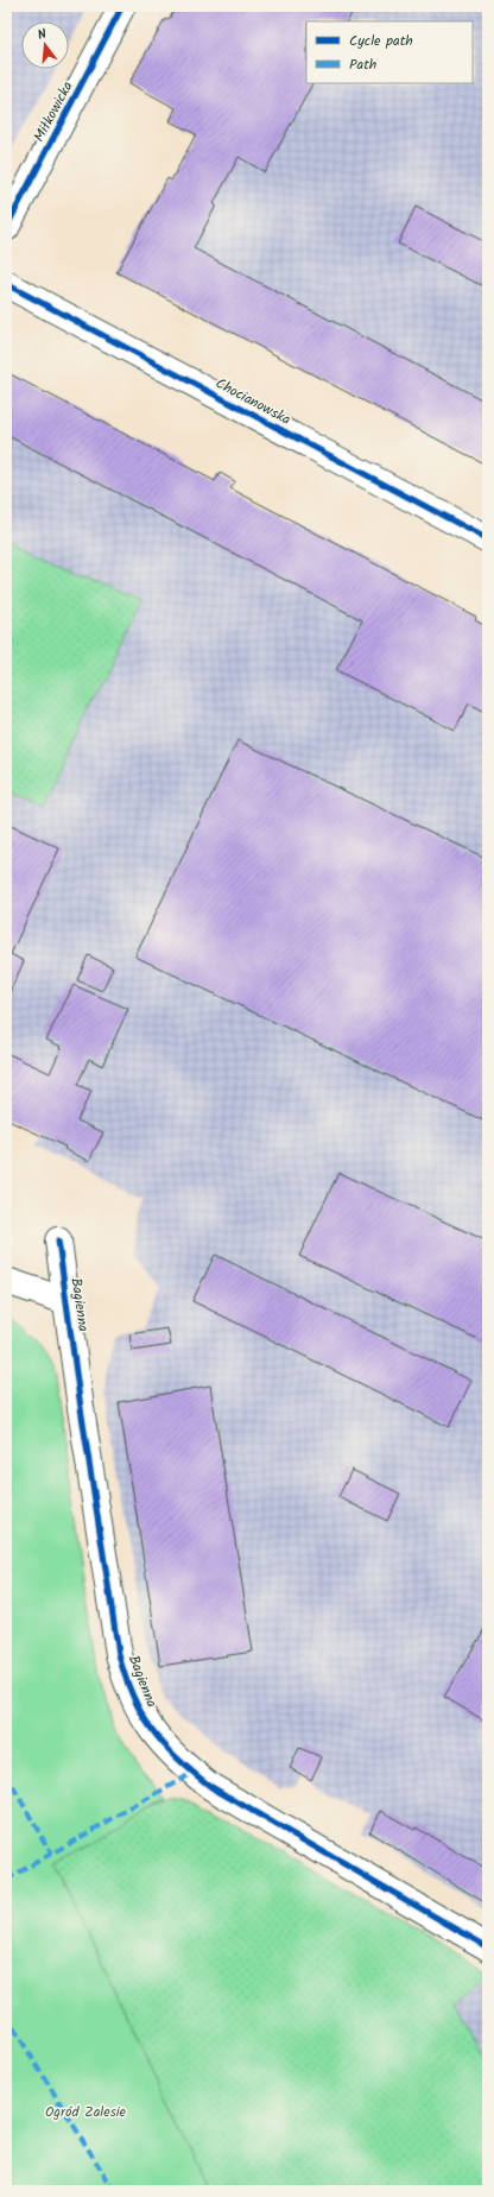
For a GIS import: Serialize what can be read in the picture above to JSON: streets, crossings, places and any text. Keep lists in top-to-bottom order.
{
  "streets": {
    "street": ["Miłkowicka", "Chocianowska", "Bagienna"]
  },
  "parks": ["Ogród Zalesie"],
  "legend": ["Cycle path", "Path"],
  "north": "top"
}
